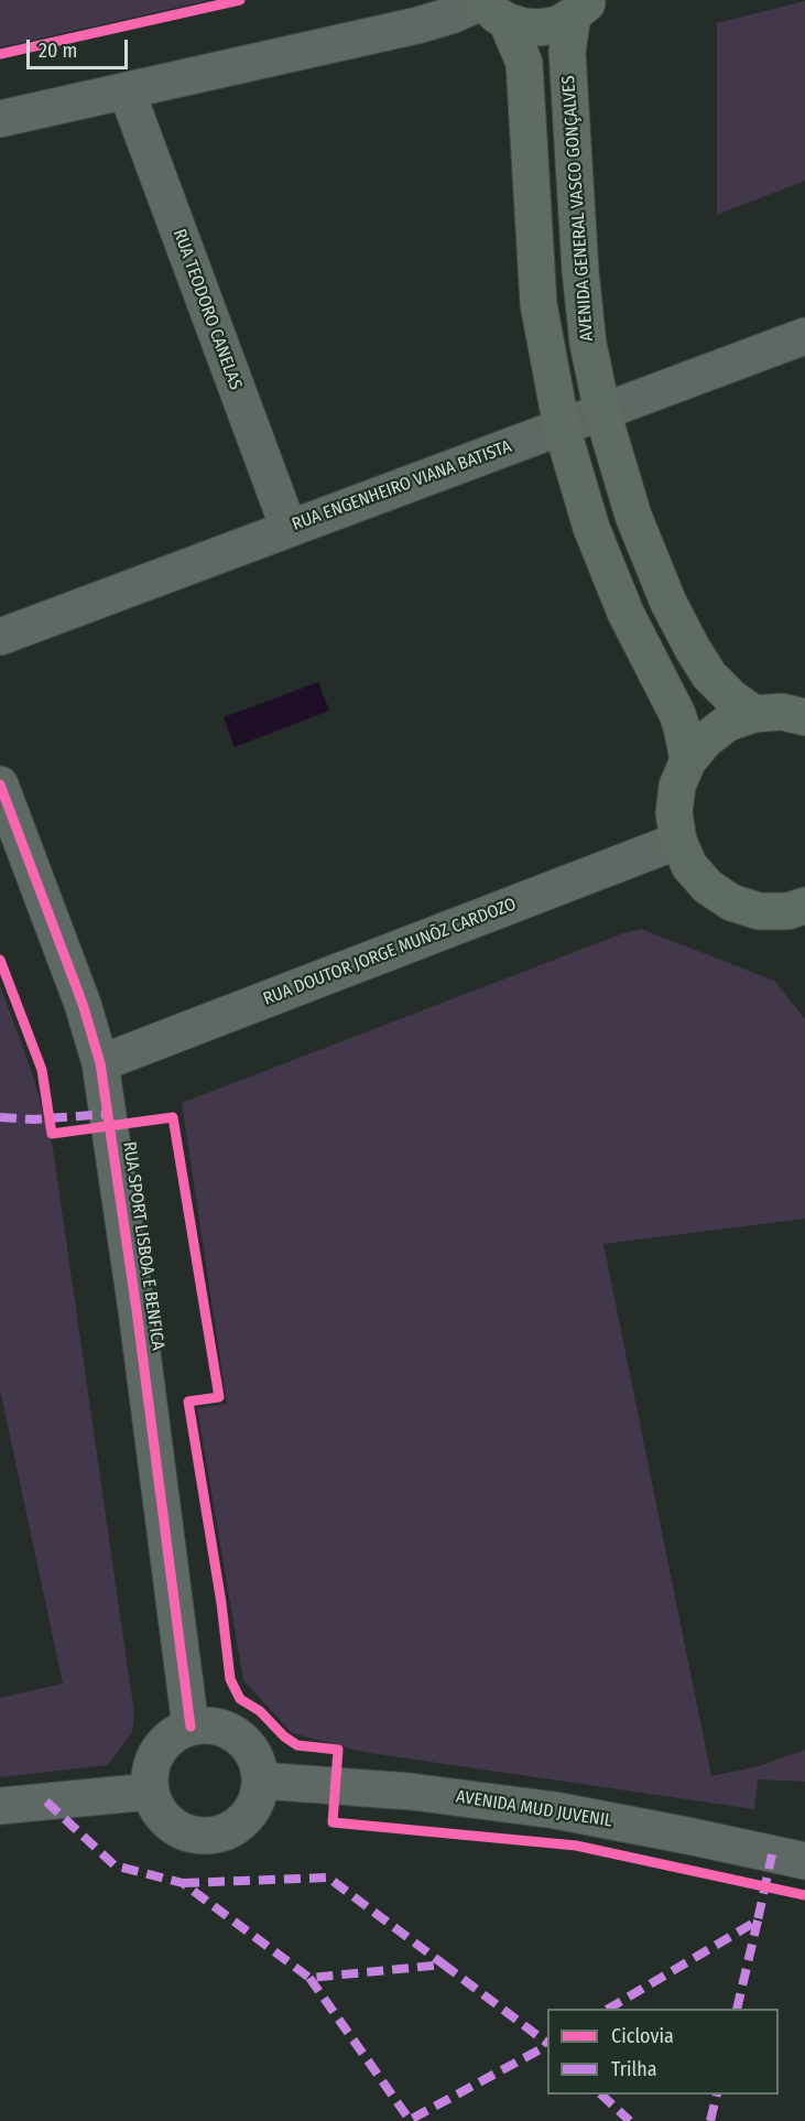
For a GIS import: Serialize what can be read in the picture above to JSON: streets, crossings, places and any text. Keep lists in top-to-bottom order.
{
  "streets": {
    "main road": ["AVENIDA GENERAL VASCO GONÇALVES"],
    "street": [
      "RUA TEODORO CANELAS",
      "RUA ENGENHEIRO VIANA BATISTA",
      "RUA DOUTOR JORGE MUNÕZ CARDOZO",
      "RUA SPORT LISBOA E BENFICA",
      "AVENIDA MUD JUVENIL"
    ]
  },
  "crossings": [
    ["AVENIDA GENERAL VASCO GONÇALVES", "RUA ENGENHEIRO VIANA BATISTA"],
    ["RUA TEODORO CANELAS", "RUA ENGENHEIRO VIANA BATISTA"],
    ["RUA DOUTOR JORGE MUNÕZ CARDOZO", "RUA SPORT LISBOA E BENFICA"],
    ["RUA SPORT LISBOA E BENFICA", "AVENIDA MUD JUVENIL"]
  ],
  "legend": ["Ciclovia", "Trilha"],
  "scale_bar": "20 m"
}
